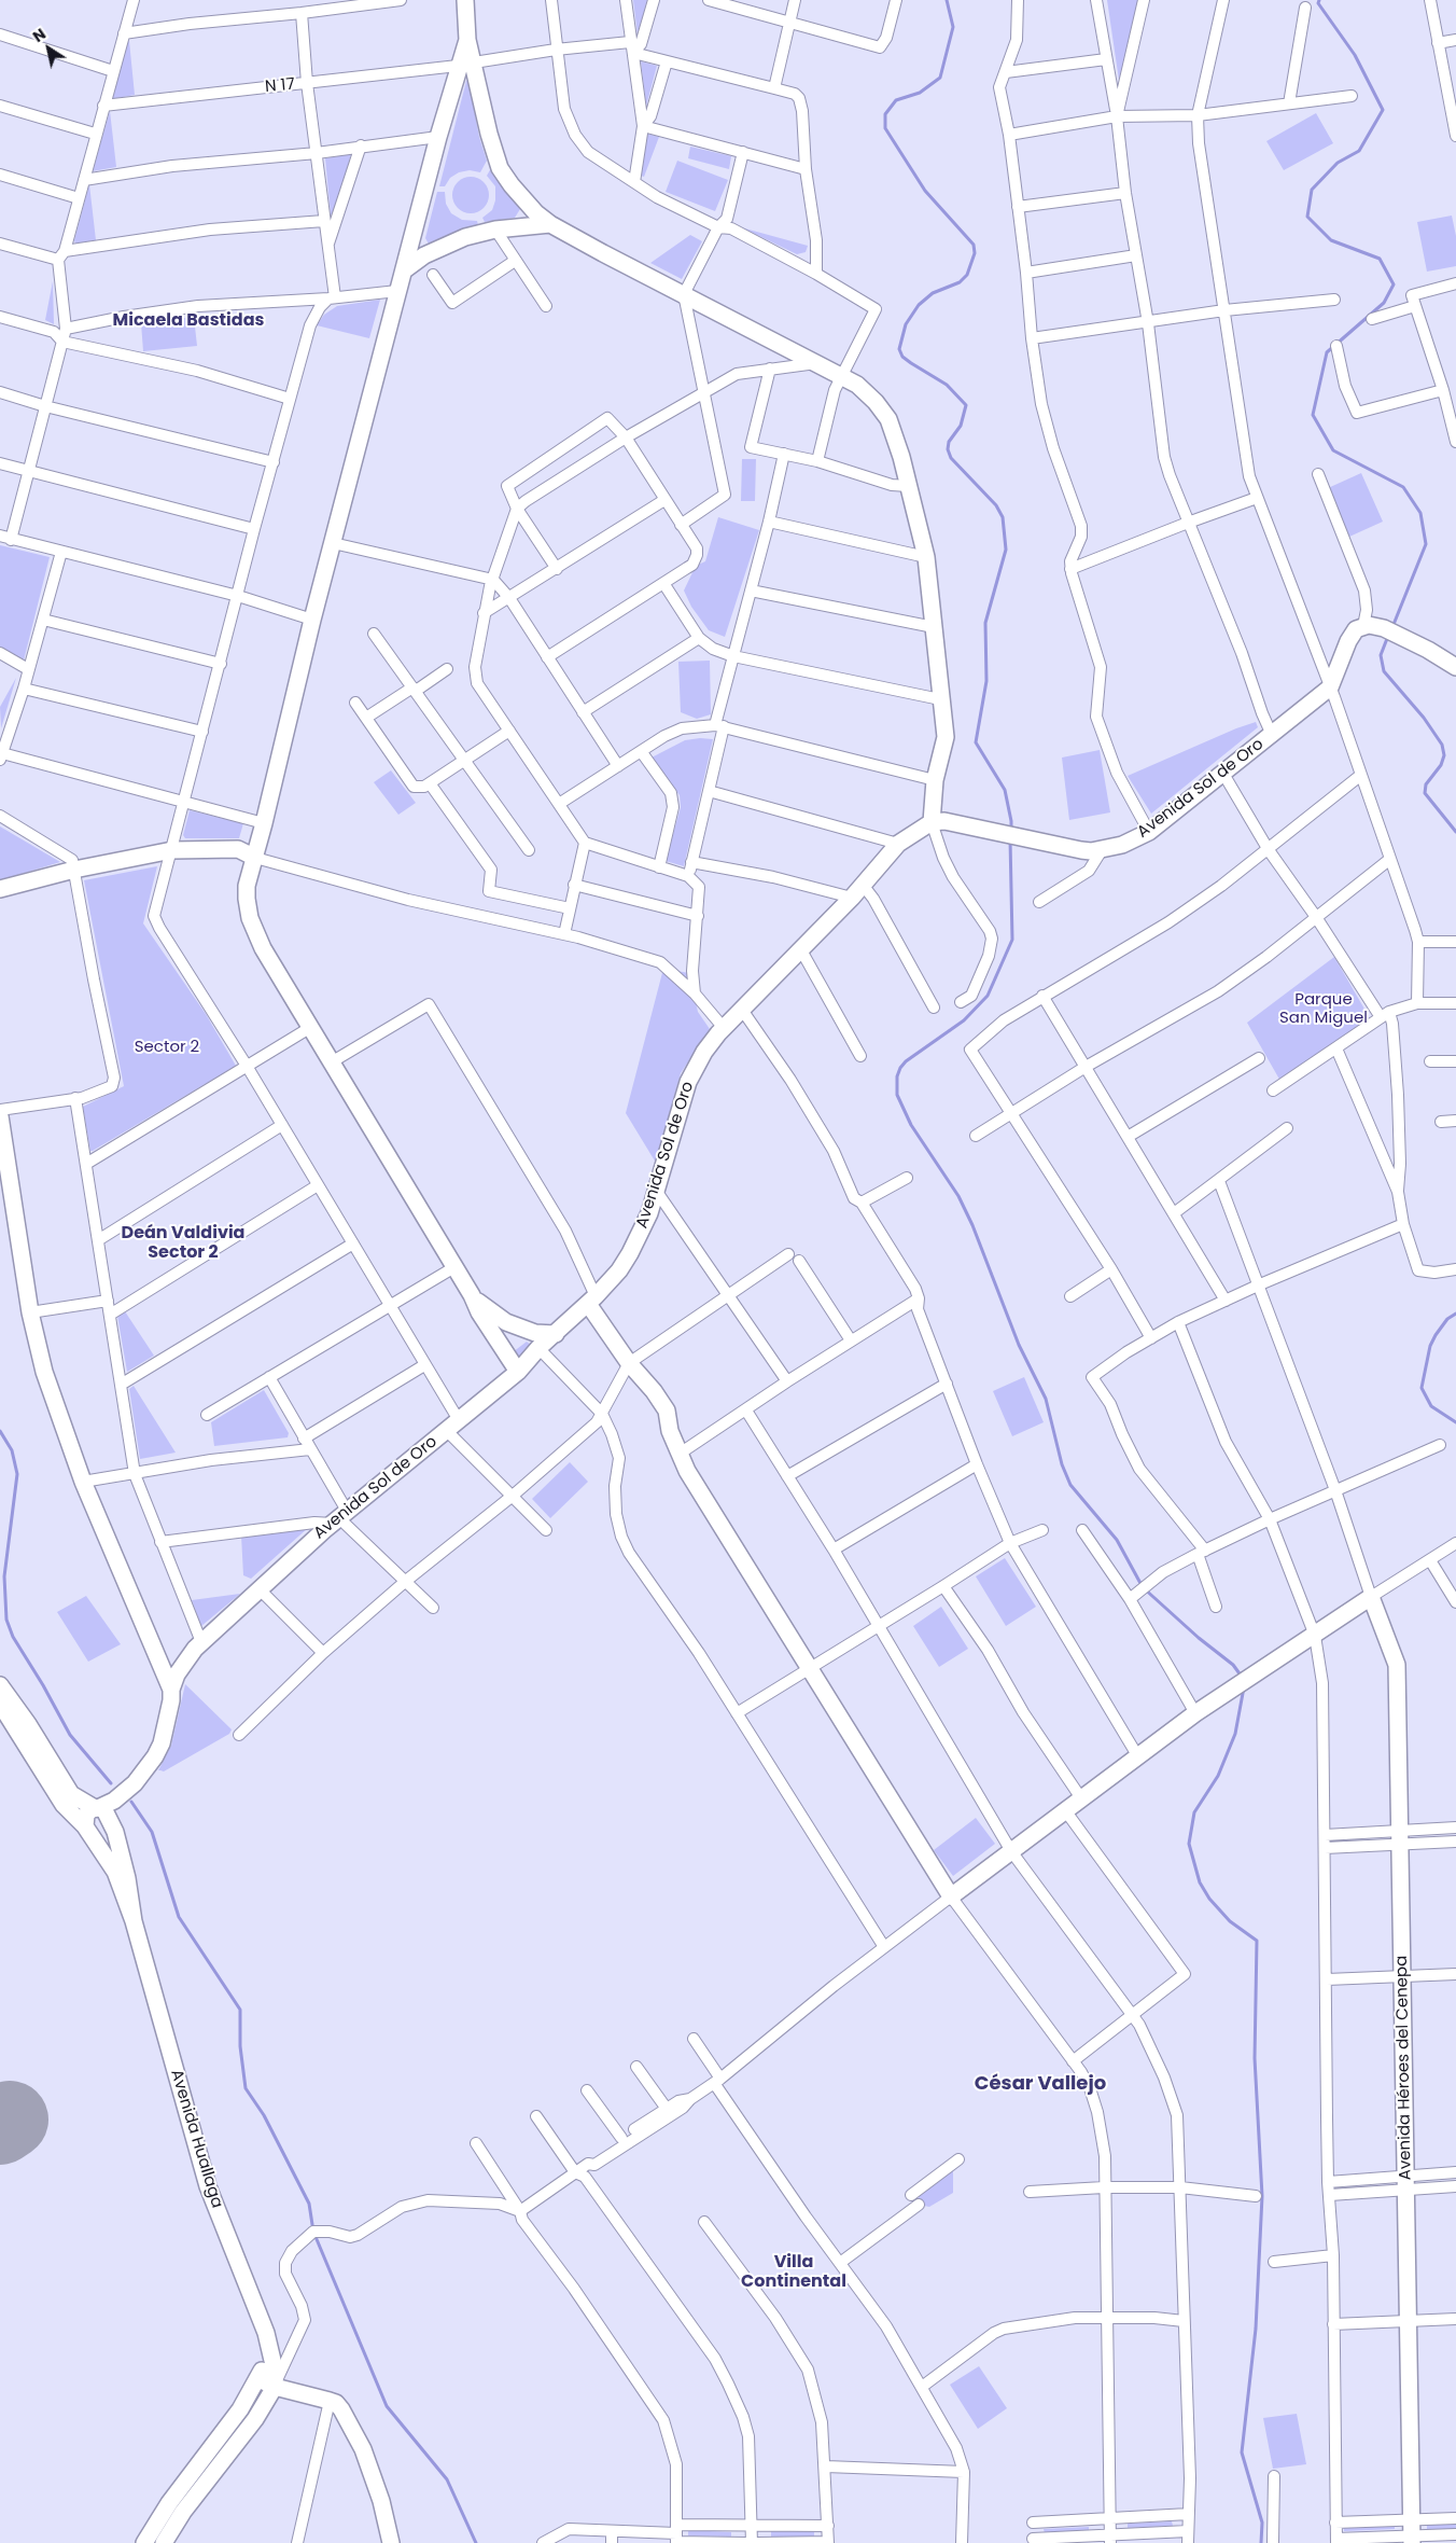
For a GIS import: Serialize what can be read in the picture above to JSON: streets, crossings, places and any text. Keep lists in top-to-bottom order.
{
  "streets": {
    "street": [
      "N 17",
      "Avenida Sol de Oro",
      "Avenida Héroes del Cenepa",
      "Avenida Huallaga"
    ]
  },
  "crossings": [
    ["Avenida Sol de Oro", "Avenida Huallaga"]
  ],
  "districts": [
    "Micaela Bastidas",
    "Deán Valdivia Sector 2",
    "César Vallejo",
    "Villa Continental"
  ],
  "parks": ["Parque San Miguel", "Sector 2"],
  "north": "top left"
}
